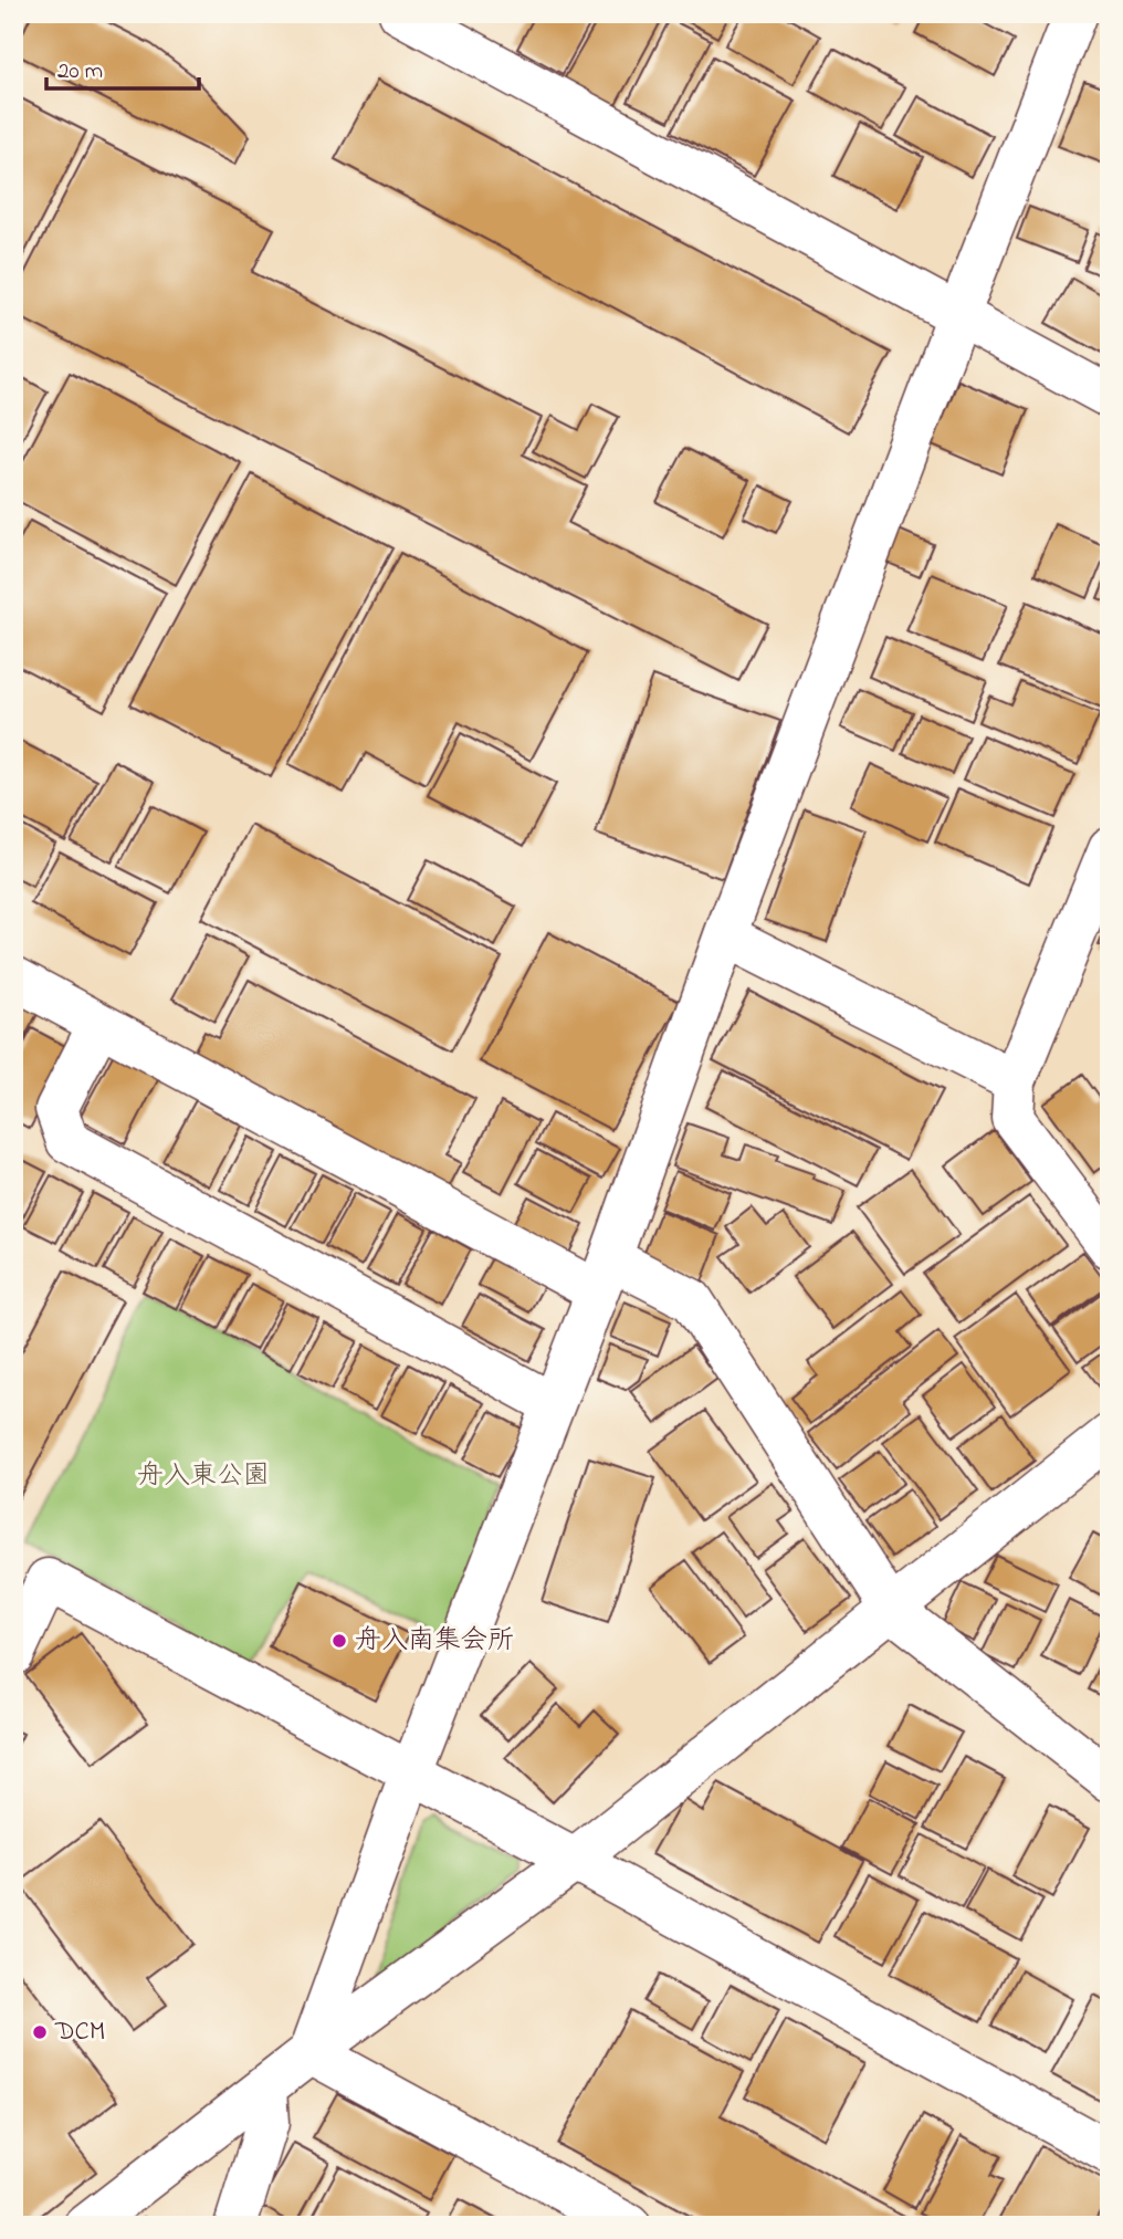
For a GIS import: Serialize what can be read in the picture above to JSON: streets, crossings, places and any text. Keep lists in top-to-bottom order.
{
  "parks": ["舟入東公園"],
  "places": ["舟入南集会所", "DCM"],
  "scale_bar": "20 m"
}
